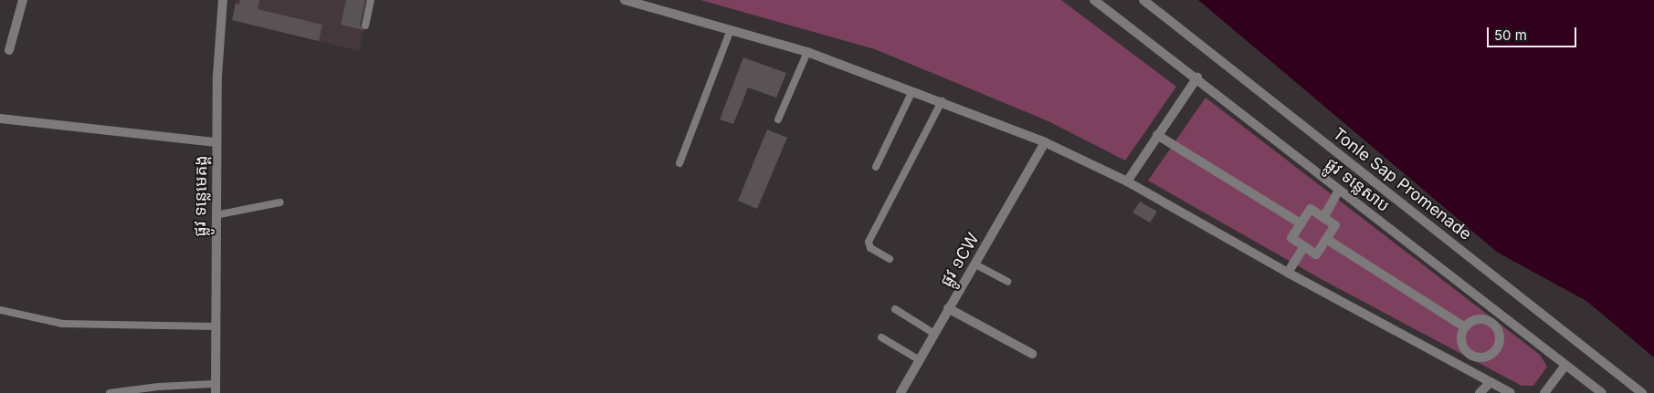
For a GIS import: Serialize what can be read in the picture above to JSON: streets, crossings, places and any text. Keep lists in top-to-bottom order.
{
  "streets": {
    "street": [
      "Tonle Sap Promenade",
      "ផ្លូវ ទន្លេសាប",
      "ផ្លូវ ទន្លេមេគង្គ",
      "ផ្លូវ ១CW"
    ]
  },
  "scale_bar": "50 m"
}
